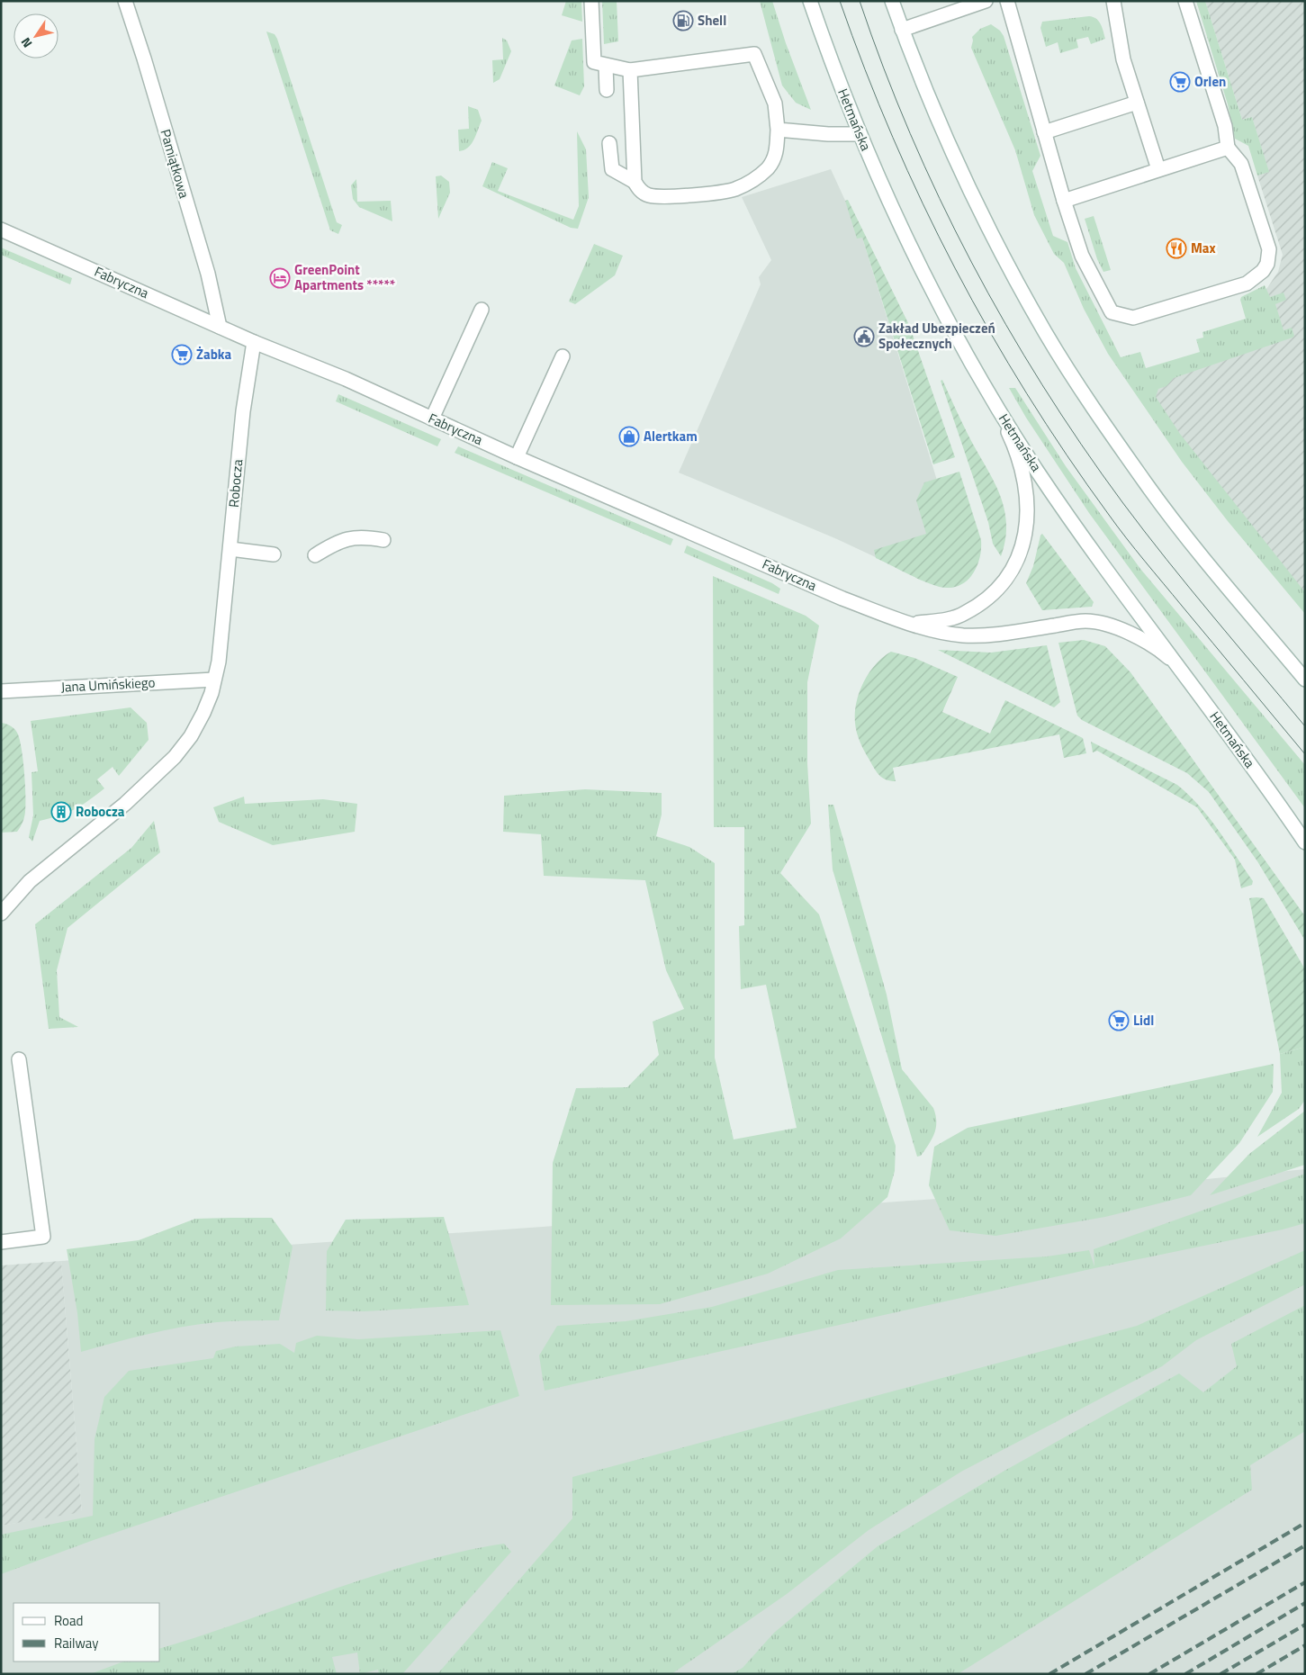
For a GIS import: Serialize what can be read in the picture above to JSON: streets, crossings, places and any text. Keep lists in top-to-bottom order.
{
  "streets": {
    "street": [
      "Hetmańska",
      "Pamiątkowa",
      "Fabryczna",
      "Robocza",
      "Jana Umińskiego"
    ]
  },
  "crossings": [
    ["Hetmańska", "Fabryczna"],
    ["Pamiątkowa", "Fabryczna"],
    ["Fabryczna", "Robocza"],
    ["Robocza", "Jana Umińskiego"]
  ],
  "places": {
    "fuel station": ["Shell"],
    "supermarket": ["Orlen", "Żabka", "Lidl"],
    "restaurant": ["Max"],
    "hotel": ["GreenPoint Apartments *****"],
    "public building": ["Zakład Ubezpieczeń Społecznych"],
    "shop": ["Alertkam"],
    "building": ["Robocza"]
  },
  "legend": ["Road", "Railway"],
  "north": "bottom left"
}
